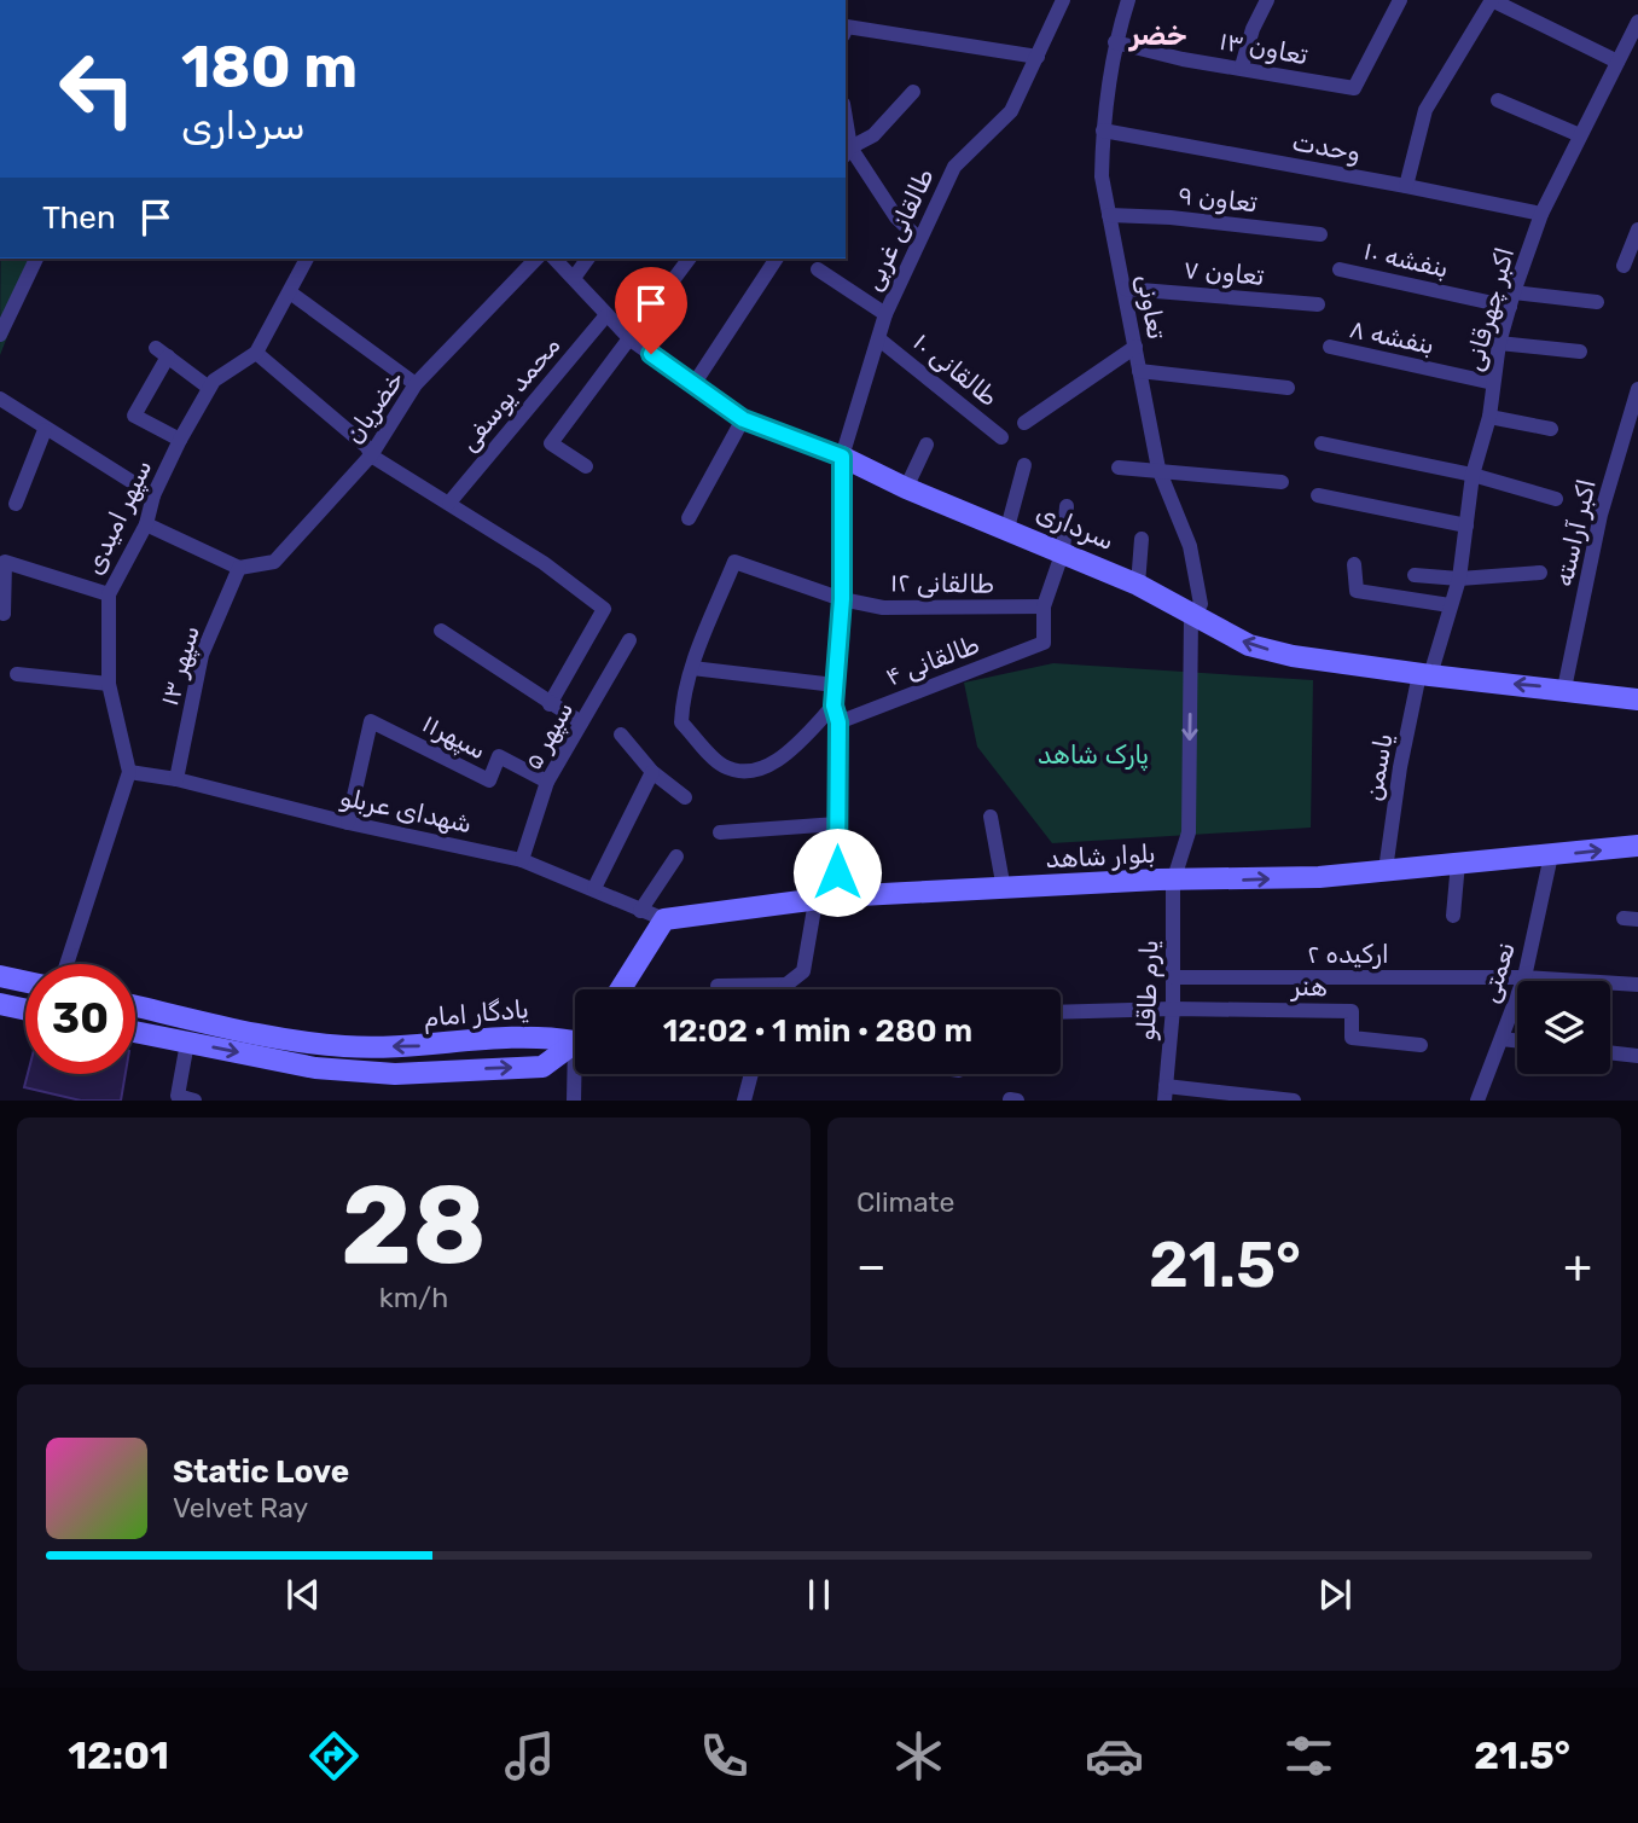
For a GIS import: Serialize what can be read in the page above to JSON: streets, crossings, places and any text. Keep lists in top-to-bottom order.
{
  "streets": {
    "main road": ["سرداری", "بلوار شاهد", "یادگار امام"],
    "street": [
      "تعاون ۱۳",
      "وحدت",
      "تعاون ۹",
      "طالقانی غربی",
      "بنفشه ۱۰",
      "تعاون ۷",
      "تعاونی",
      "اکبر چهرقانی",
      "بنفشه ۸",
      "طالقانی ۱۰",
      "محمد یوسفی",
      "خضریان",
      "سپهر امیدی",
      "اکبر آراسته",
      "طالقانی ۱۲",
      "طالقانی ۴",
      "سپهر ۱۳",
      "سپهر ۵",
      "سپهر۱۱",
      "یاسمن",
      "شهدای عربلو",
      "ارکیده ۲",
      "نعمتی",
      "هنر",
      "یارم طاقلو"
    ]
  },
  "crossings": [
    ["تعاون ۱۳", "تعاونی"],
    ["وحدت", "تعاونی"],
    ["وحدت", "اکبر چهرقانی"],
    ["تعاون ۹", "تعاونی"],
    ["طالقانی غربی", "طالقانی ۱۰"],
    ["طالقانی غربی", "سرداری"],
    ["طالقانی غربی", "طالقانی ۱۲"],
    ["طالقانی غربی", "طالقانی ۴"],
    ["طالقانی غربی", "بلوار شاهد"],
    ["بنفشه ۱۰", "اکبر چهرقانی"],
    ["تعاون ۷", "تعاونی"],
    ["تعاونی", "سرداری"],
    ["تعاونی", "یارم طاقلو"],
    ["اکبر چهرقانی", "بنفشه ۸"],
    ["اکبر چهرقانی", "سرداری"],
    ["اکبر چهرقانی", "یاسمن"],
    ["محمد یوسفی", "سرداری"],
    ["خضریان", "سپهر ۱۳"],
    ["سپهر امیدی", "شهدای عربلو"],
    ["سرداری", "اکبر آراسته"],
    ["سرداری", "یاسمن"],
    ["سرداری", "یارم طاقلو"],
    ["طالقانی ۱۲", "طالقانی ۴"],
    ["سپهر ۱۳", "شهدای عربلو"],
    ["سپهر ۵", "سپهر۱۱"],
    ["سپهر ۵", "شهدای عربلو"],
    ["سپهر۱۱", "شهدای عربلو"],
    ["یاسمن", "بلوار شاهد"],
    ["شهدای عربلو", "بلوار شاهد"],
    ["بلوار شاهد", "نعمتی"],
    ["بلوار شاهد", "یارم طاقلو"],
    ["ارکیده ۲", "نعمتی"],
    ["ارکیده ۲", "یارم طاقلو"],
    ["هنر", "یارم طاقلو"]
  ],
  "one_way": ["یارم طاقلو"],
  "districts": ["خضر"],
  "parks": ["پارک شاهد"],
  "page": {
    "turn": ["180 m", "سرداری"],
    "then": "Then",
    "limit": "30",
    "trip": "12:02 · 1 min · 280 m",
    "tile": [
      ["28", "km/h"],
      "Climate"
    ],
    "heat": ["−", "21.5°", "+"],
    "song": ["Static Love", "Velvet Ray"],
    "tabs": ["12:01", "21.5°"]
  }
}
